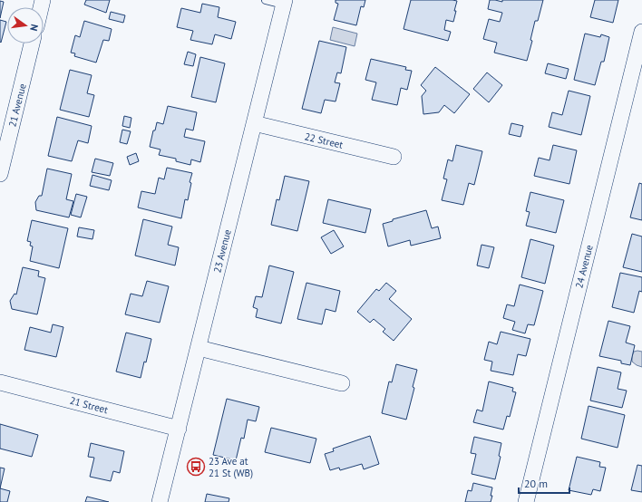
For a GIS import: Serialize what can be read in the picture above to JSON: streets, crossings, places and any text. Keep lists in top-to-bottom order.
{
  "streets": {
    "street": [
      "21 Avenue",
      "22 Street",
      "23 Avenue",
      "24 Avenue",
      "21 Street"
    ]
  },
  "crossings": [
    ["22 Street", "23 Avenue"],
    ["23 Avenue", "21 Street"]
  ],
  "places": {
    "bus stop": ["23 Ave at 21 St (WB)"]
  },
  "scale_bar": "20 m",
  "north": "right"
}
